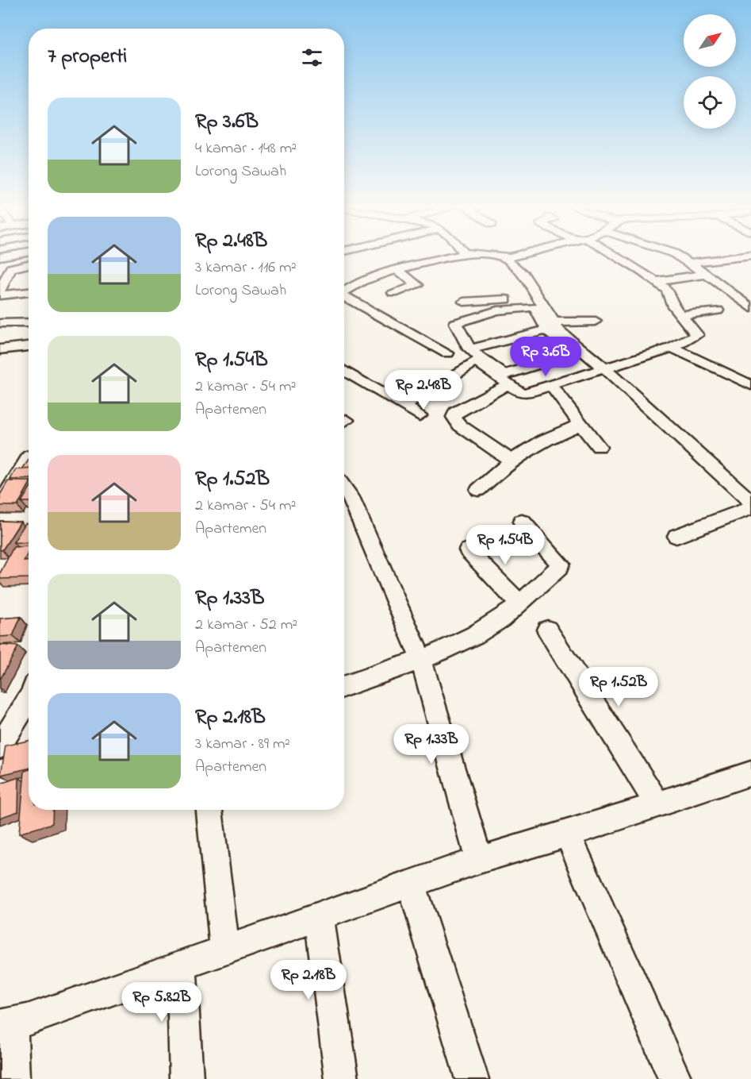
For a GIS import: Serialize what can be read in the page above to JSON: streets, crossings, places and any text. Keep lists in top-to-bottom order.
{
  "north": "top right",
  "page": {
    "heading": "7 properti",
    "list": [
      {
        "name": "Rp 3.6B",
        "note": "4 kamar · 148 m² · Lorong Sawah"
      },
      {
        "name": "Rp 2.48B",
        "note": "3 kamar · 116 m² · Lorong Sawah"
      },
      {
        "name": "Rp 1.54B",
        "note": "2 kamar · 54 m² · Apartemen"
      },
      {
        "name": "Rp 1.52B",
        "note": "2 kamar · 54 m² · Apartemen"
      },
      {
        "name": "Rp 1.33B",
        "note": "2 kamar · 52 m² · Apartemen"
      },
      {
        "name": "Rp 2.18B",
        "note": "3 kamar · 89 m² · Apartemen"
      }
    ],
    "price": [
      "Rp 3.6B",
      "Rp 2.48B",
      "Rp 1.54B",
      "Rp 1.52B",
      "Rp 1.33B",
      "Rp 2.18B",
      "Rp 5.82B"
    ]
  }
}
